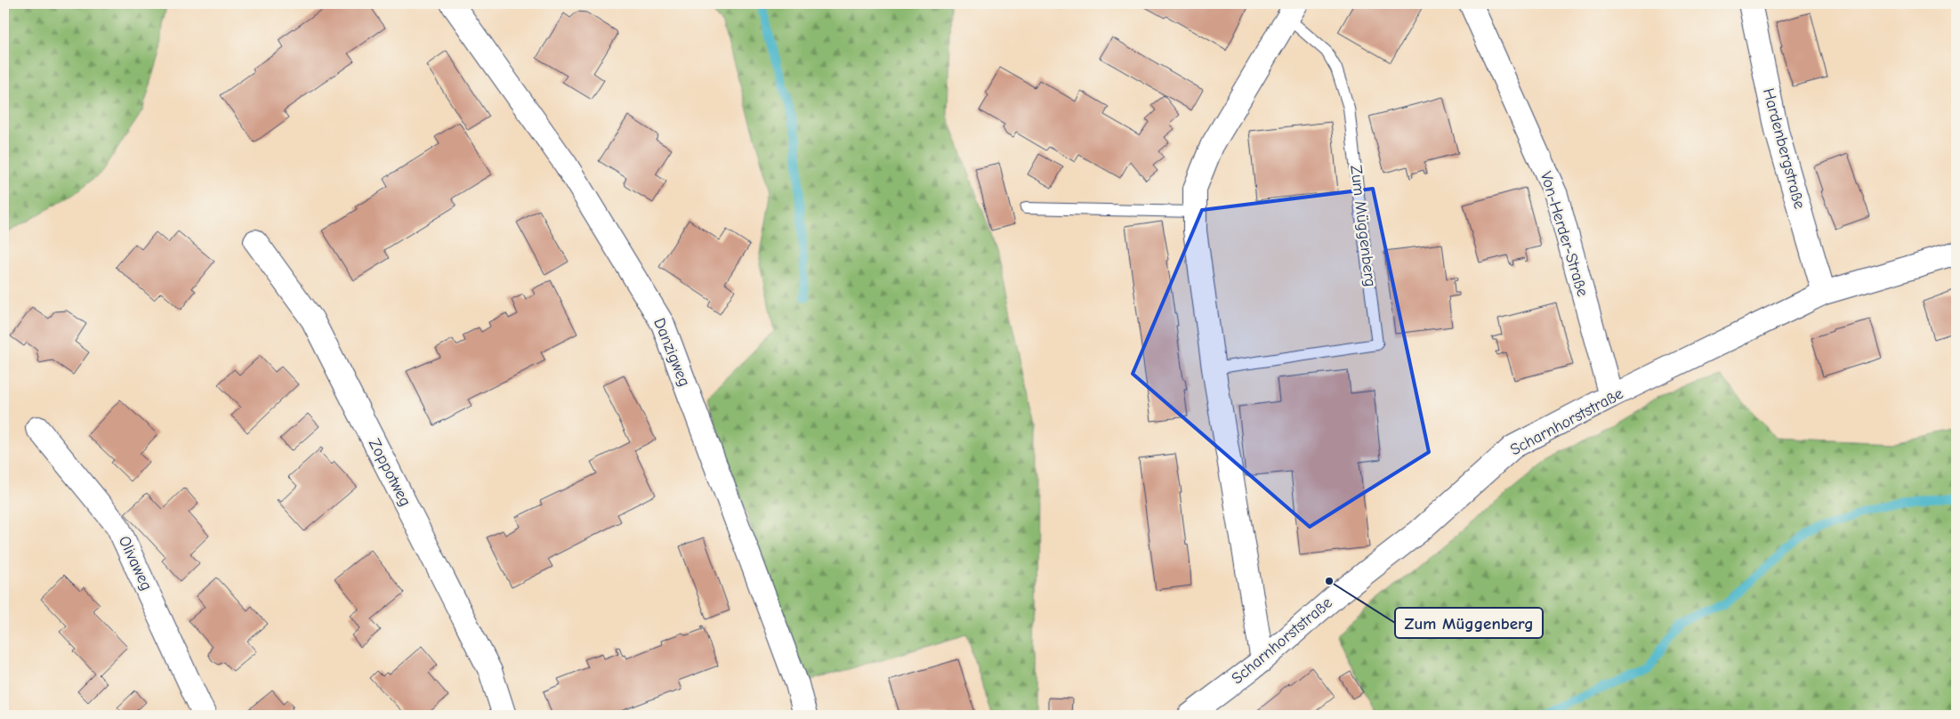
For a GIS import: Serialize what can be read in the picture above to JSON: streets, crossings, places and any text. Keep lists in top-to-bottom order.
{
  "streets": {
    "street": [
      "Hardenbergstraße",
      "Zum Müggenberg",
      "Von-Herder-Straße",
      "Danzigweg",
      "Scharnhorststraße",
      "Zoppotweg",
      "Olivaweg"
    ]
  },
  "crossings": [
    ["Hardenbergstraße", "Scharnhorststraße"],
    ["Zum Müggenberg", "Scharnhorststraße"],
    ["Von-Herder-Straße", "Scharnhorststraße"]
  ],
  "places": ["Zum Müggenberg"]
}
